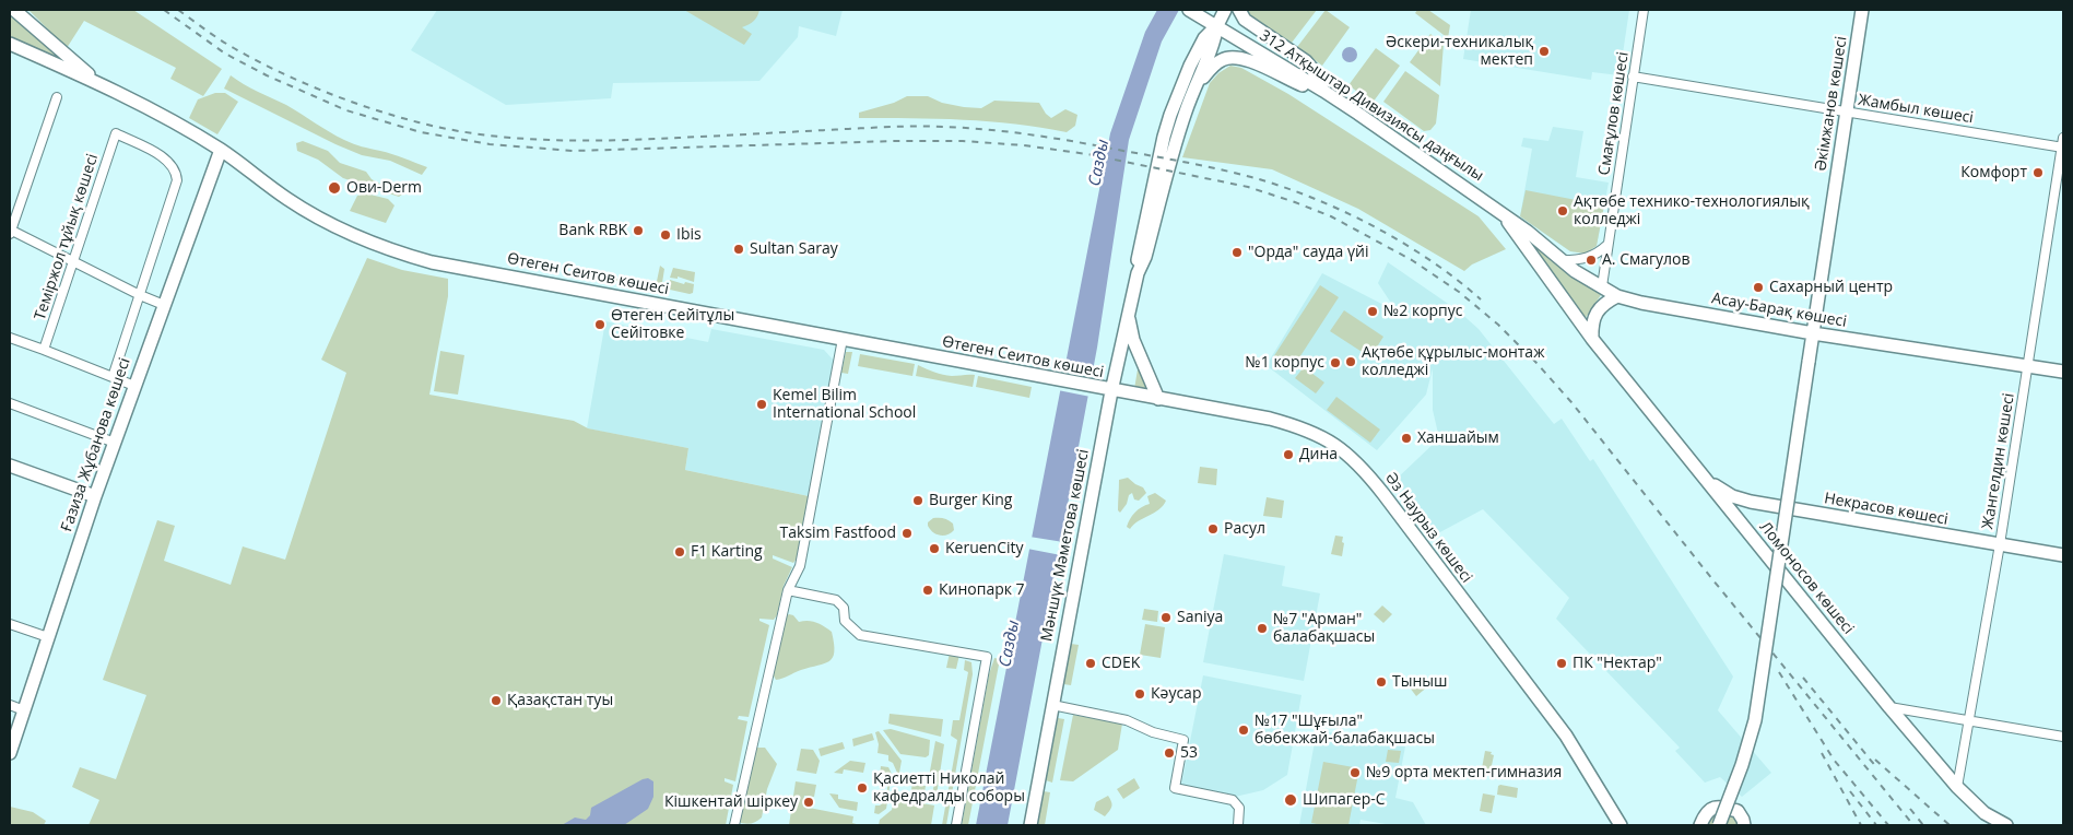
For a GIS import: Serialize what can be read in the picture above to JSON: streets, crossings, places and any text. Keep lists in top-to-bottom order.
{
  "streets": {
    "main road": [
      "Әкімжанов көшесі",
      "312 Атқыштар Дивизиясы даңғылы",
      "Өтеген Сеитов көшесі",
      "Асау-Барақ көшесі",
      "Ғазиза Жұбанова көшесі",
      "Некрасов көшесі",
      "Әз Наурыз көшесі",
      "Мәншүк Мәметова көшесі",
      "Ломоносов көшесі"
    ],
    "street": [
      "Жамбыл көшесі",
      "Смағұлов көшесі",
      "Теміржол тұйық көшесі",
      "Жангелдин көшесі"
    ]
  },
  "crossings": [
    ["Әкімжанов көшесі", "Жамбыл көшесі"],
    ["Әкімжанов көшесі", "Асау-Барақ көшесі"],
    ["312 Атқыштар Дивизиясы даңғылы", "Асау-Барақ көшесі"],
    ["312 Атқыштар Дивизиясы даңғылы", "Мәншүк Мәметова көшесі"],
    ["312 Атқыштар Дивизиясы даңғылы", "Ломоносов көшесі"],
    ["Жамбыл көшесі", "Смағұлов көшесі"],
    ["Жамбыл көшесі", "Жангелдин көшесі"],
    ["Смағұлов көшесі", "Асау-Барақ көшесі"],
    ["Өтеген Сеитов көшесі", "Ғазиза Жұбанова көшесі"],
    ["Өтеген Сеитов көшесі", "Әз Наурыз көшесі"],
    ["Өтеген Сеитов көшесі", "Мәншүк Мәметова көшесі"],
    ["Асау-Барақ көшесі", "Жангелдин көшесі"],
    ["Асау-Барақ көшесі", "Ломоносов көшесі"],
    ["Жангелдин көшесі", "Некрасов көшесі"],
    ["Жангелдин көшесі", "Ломоносов көшесі"],
    ["Некрасов көшесі", "Ломоносов көшесі"],
    ["Әз Наурыз көшесі", "Мәншүк Мәметова көшесі"]
  ],
  "water": ["Сазды"],
  "places": [
    "Әскери-техникалық мектеп",
    "Комфорт",
    "Ови-Derm",
    "Ақтөбе технико-технологиялық колледжі",
    "Bank RBK",
    "Ibis",
    "Sultan Saray",
    "\"Орда\" сауда үйі",
    "А. Смагулов",
    "Сахарный центр",
    "№2 корпус",
    "Өтеген Сейітұлы Сейітовке",
    "Ақтөбе құрылыс-монтаж колледжі",
    "№1 корпус",
    "Kemel Bilim International School",
    "Ханшайым",
    "Дина",
    "Burger King",
    "Расул",
    "Taksim Fastfood",
    "KeruenCity",
    "F1 Karting",
    "Кинопарк 7",
    "Saniya",
    "№7 \"Арман\" балабақшасы",
    "CDEK",
    "ПК \"Нектар\"",
    "Тыныш",
    "Кәусар",
    "Қазақстан туы",
    "№17 \"Шұғыла\" бөбекжай-балабақшасы",
    "53",
    "№9 орта мектеп-гимназия",
    "Қасиетті Николай кафедралды соборы",
    "Шипагер-С",
    "Кішкентай шіркеу"
  ]
}
